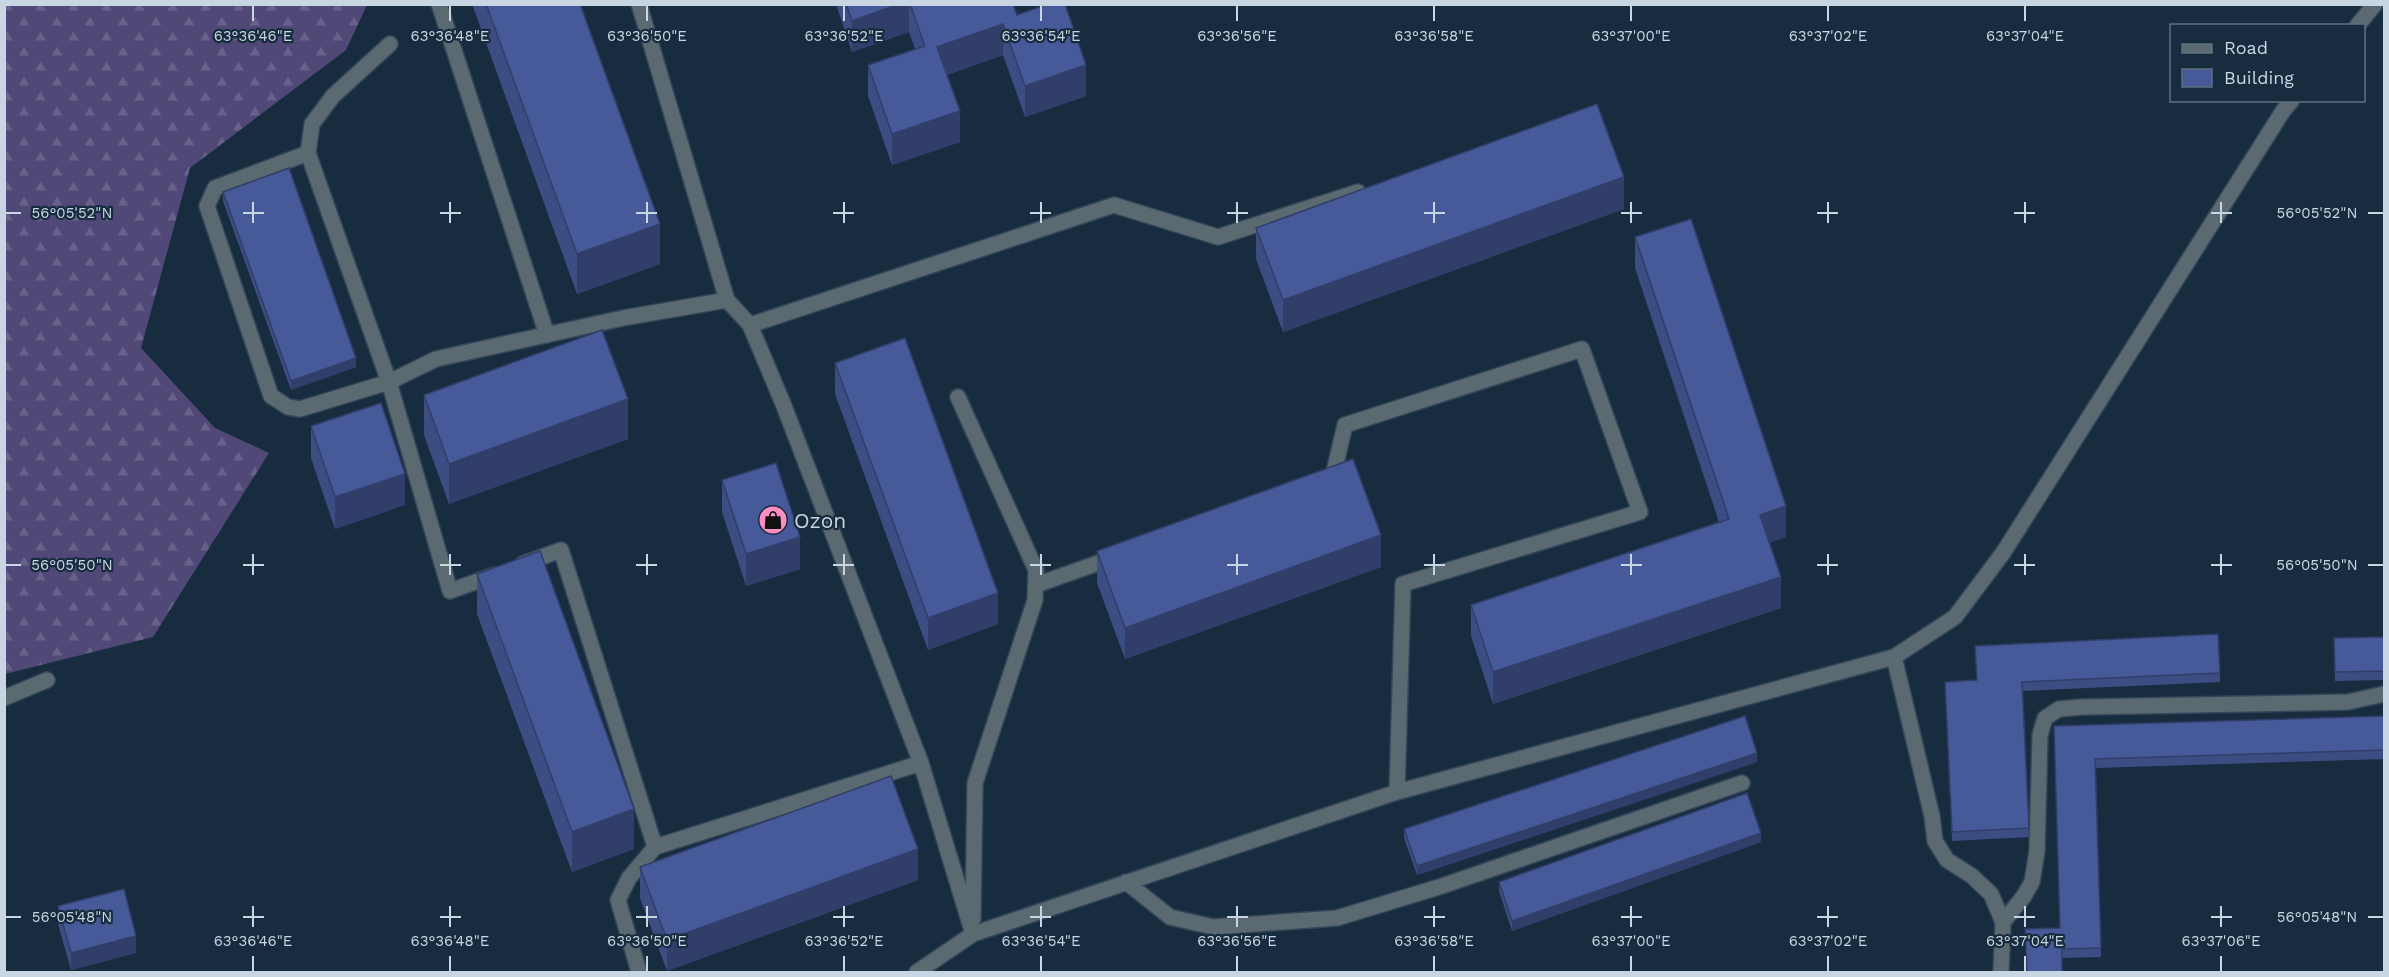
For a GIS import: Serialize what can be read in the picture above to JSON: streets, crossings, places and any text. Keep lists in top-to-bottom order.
{
  "places": {
    "shop": ["Ozon"]
  },
  "legend": ["Road", "Building"],
  "coordinates": [
    "63°36'46\"E",
    "63°36'48\"E",
    "63°36'50\"E",
    "63°36'52\"E",
    "63°36'54\"E",
    "63°36'56\"E",
    "63°36'58\"E",
    "63°37'00\"E",
    "63°37'02\"E",
    "63°37'04\"E",
    "56°05'52\"N",
    "56°05'50\"N",
    "56°05'48\"N",
    "63°37'06\"E"
  ]
}
